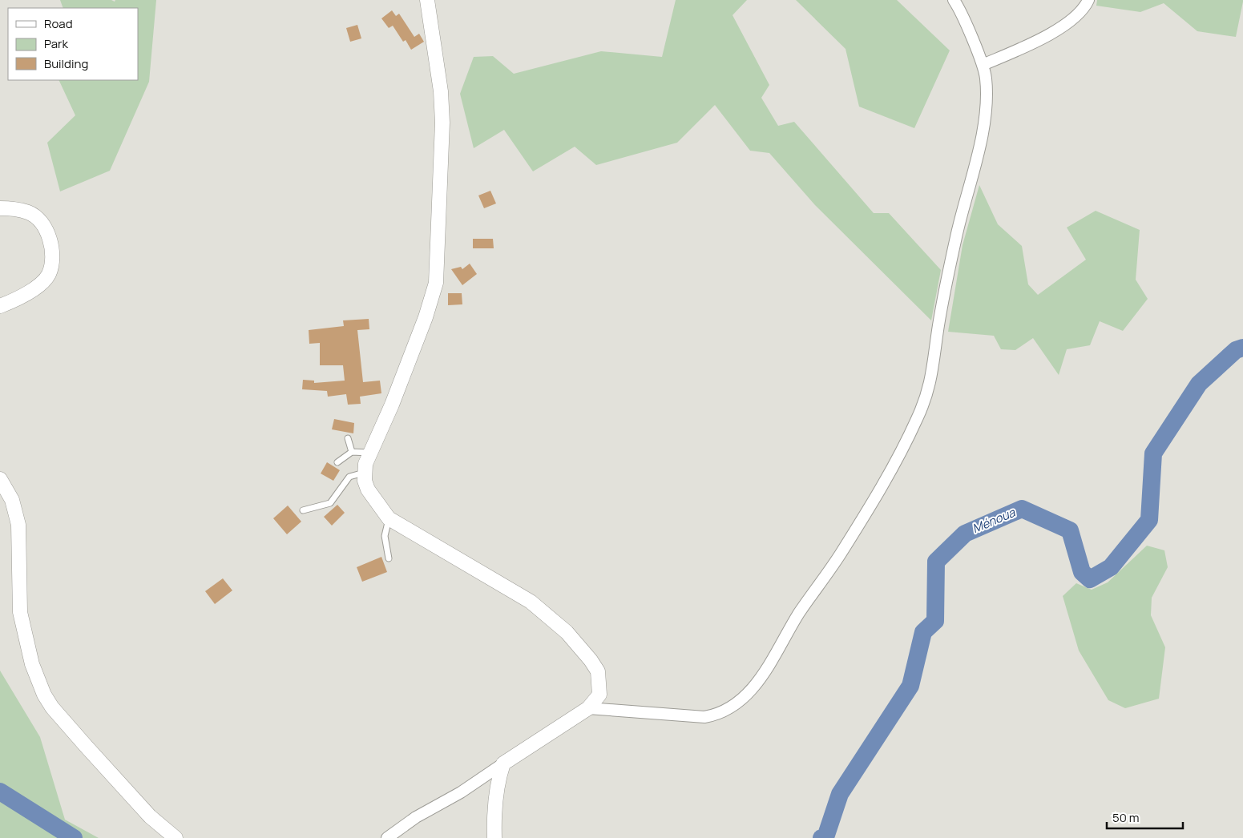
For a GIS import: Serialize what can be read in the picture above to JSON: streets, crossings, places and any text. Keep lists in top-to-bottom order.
{
  "water": ["Ménoua"],
  "legend": ["Road", "Park", "Building"],
  "scale_bar": "50 m"
}
